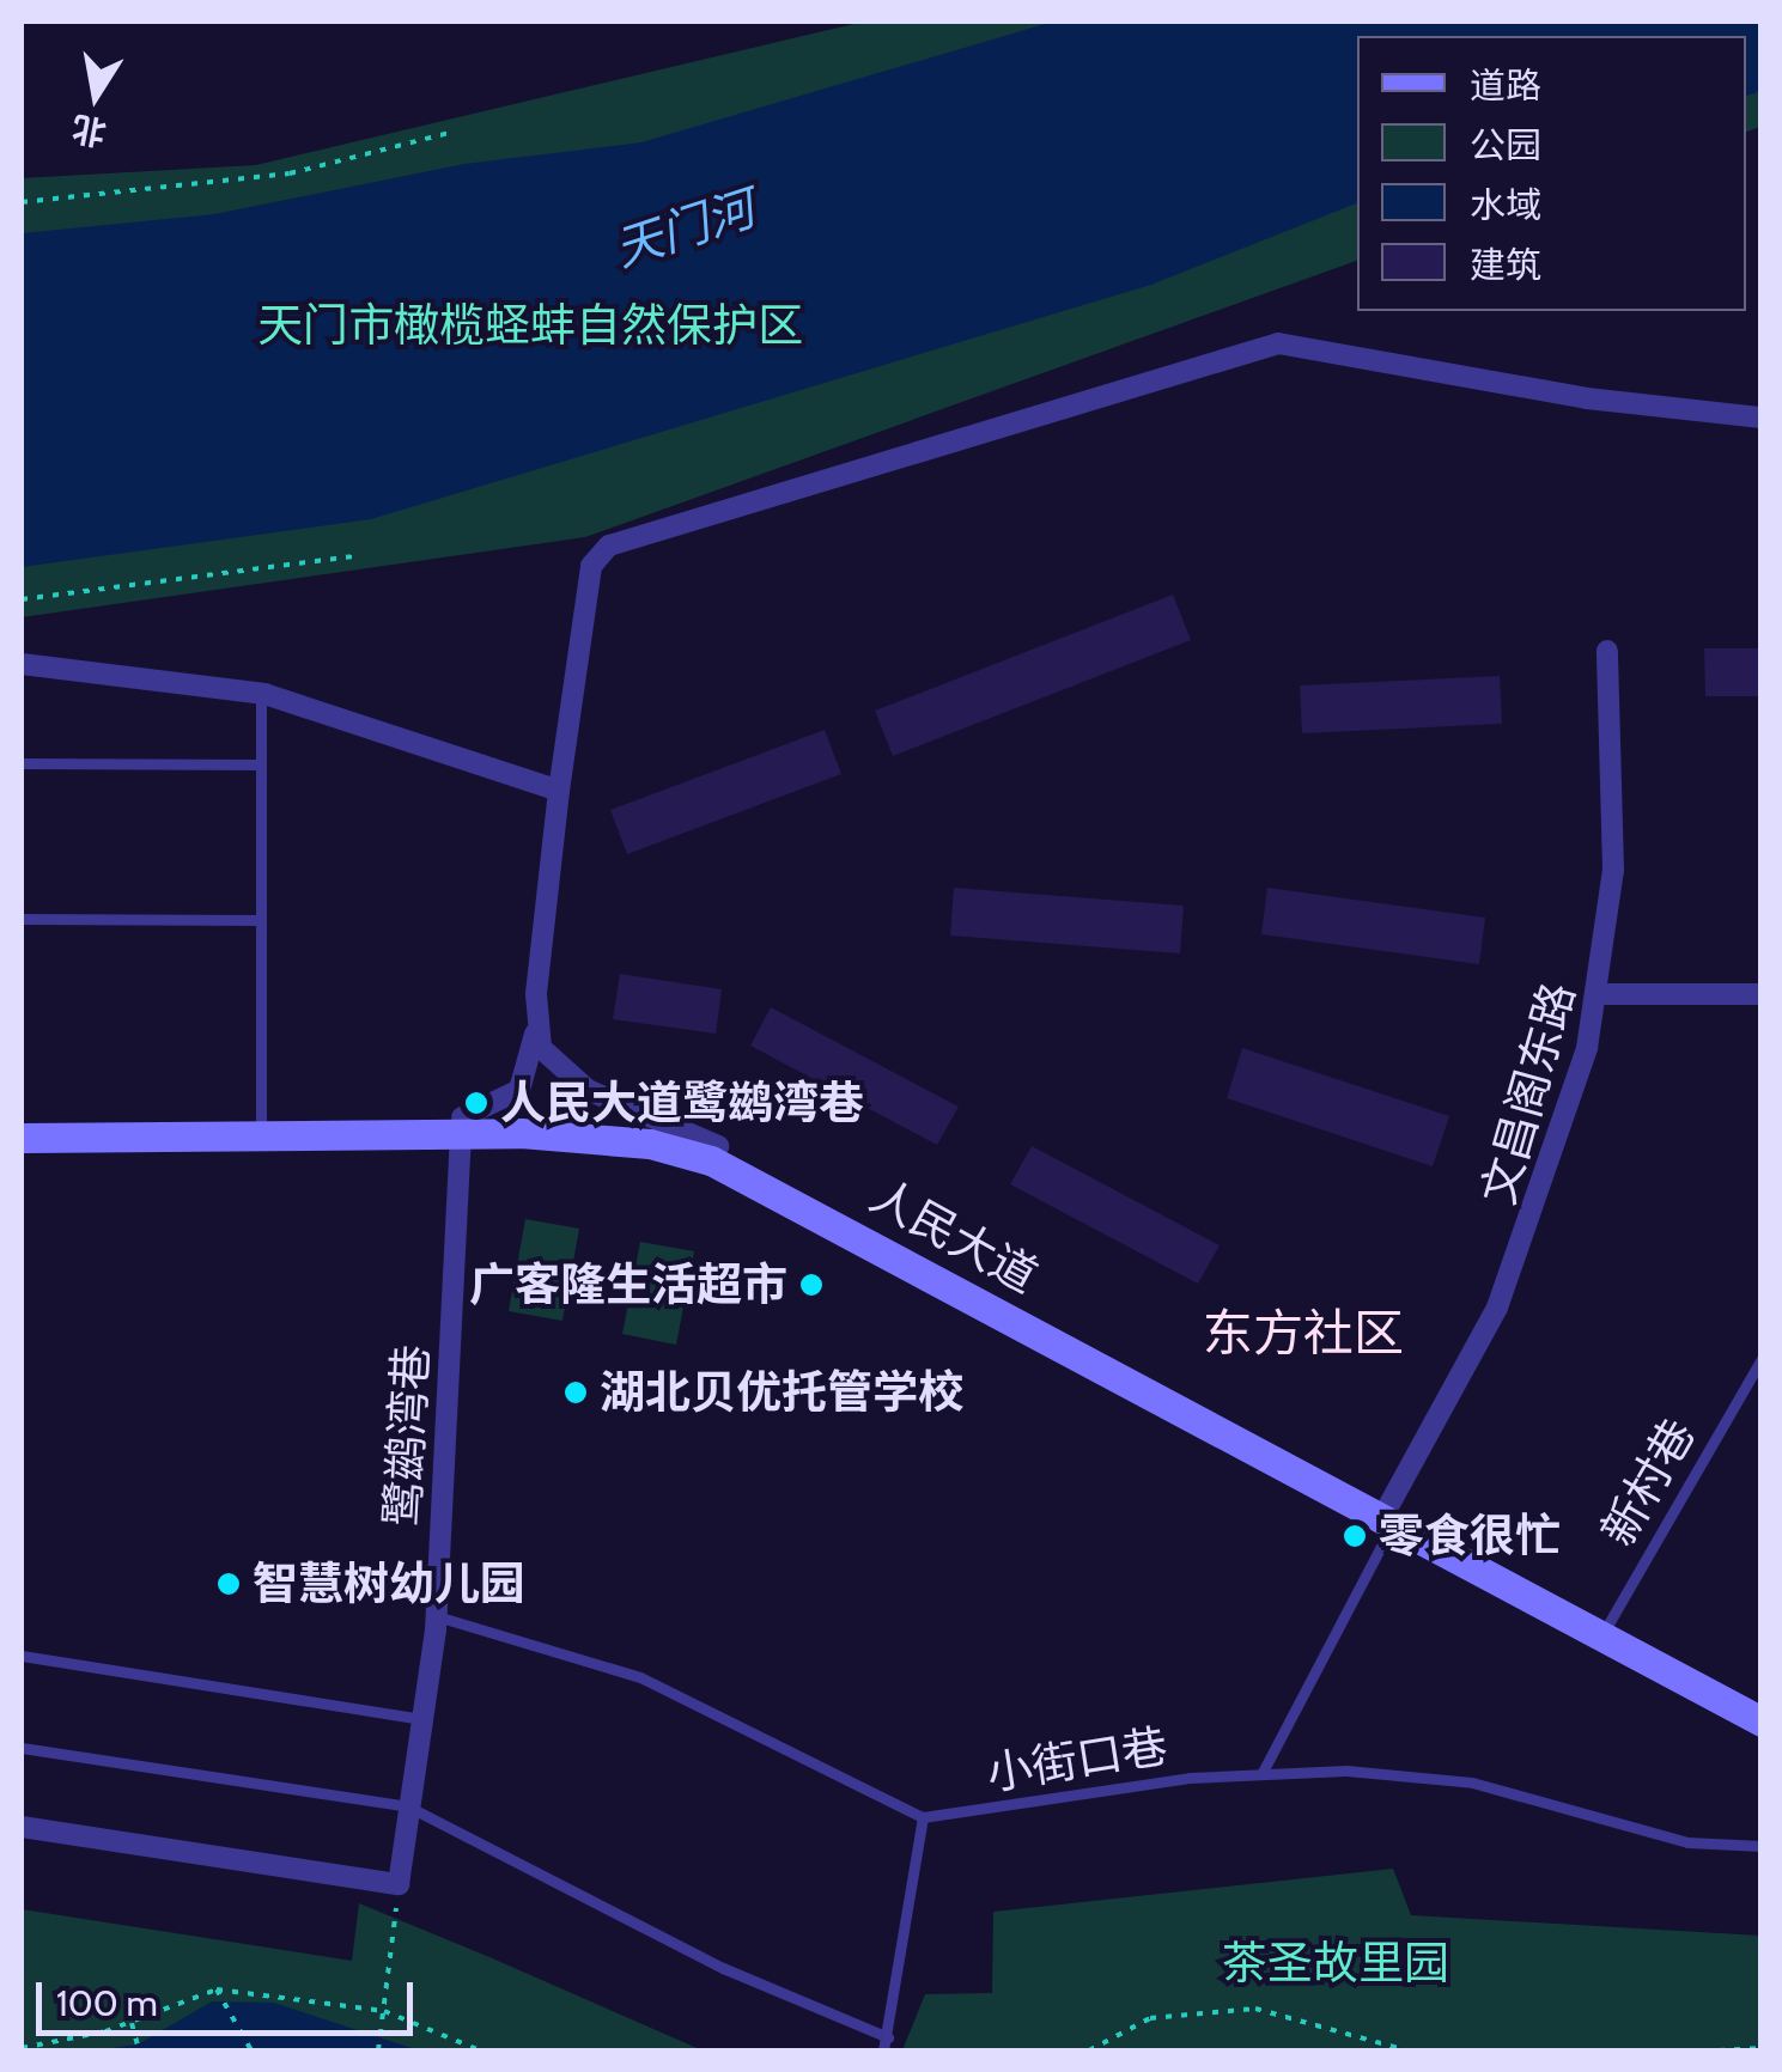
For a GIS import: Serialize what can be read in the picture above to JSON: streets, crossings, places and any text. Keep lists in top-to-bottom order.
{
  "streets": {
    "main road": ["人民大道"],
    "street": ["文昌阁东路", "鹭鹚湾巷"],
    "lane": ["新村巷", "小街口巷"]
  },
  "crossings": [
    ["文昌阁东路", "人民大道"],
    ["人民大道", "鹭鹚湾巷"],
    ["人民大道", "新村巷"]
  ],
  "districts": ["东方社区"],
  "water": ["天门河"],
  "parks": ["天门市橄榄蛏蚌自然保护区", "茶圣故里园"],
  "places": [
    "人民大道鹭鹚湾巷",
    "广客隆生活超市",
    "湖北贝优托管学校",
    "零食很忙",
    "智慧树幼儿园"
  ],
  "legend": [
    "道路",
    "公园",
    "水域",
    "建筑"
  ],
  "scale_bar": "100 m",
  "north": "bottom"
}
